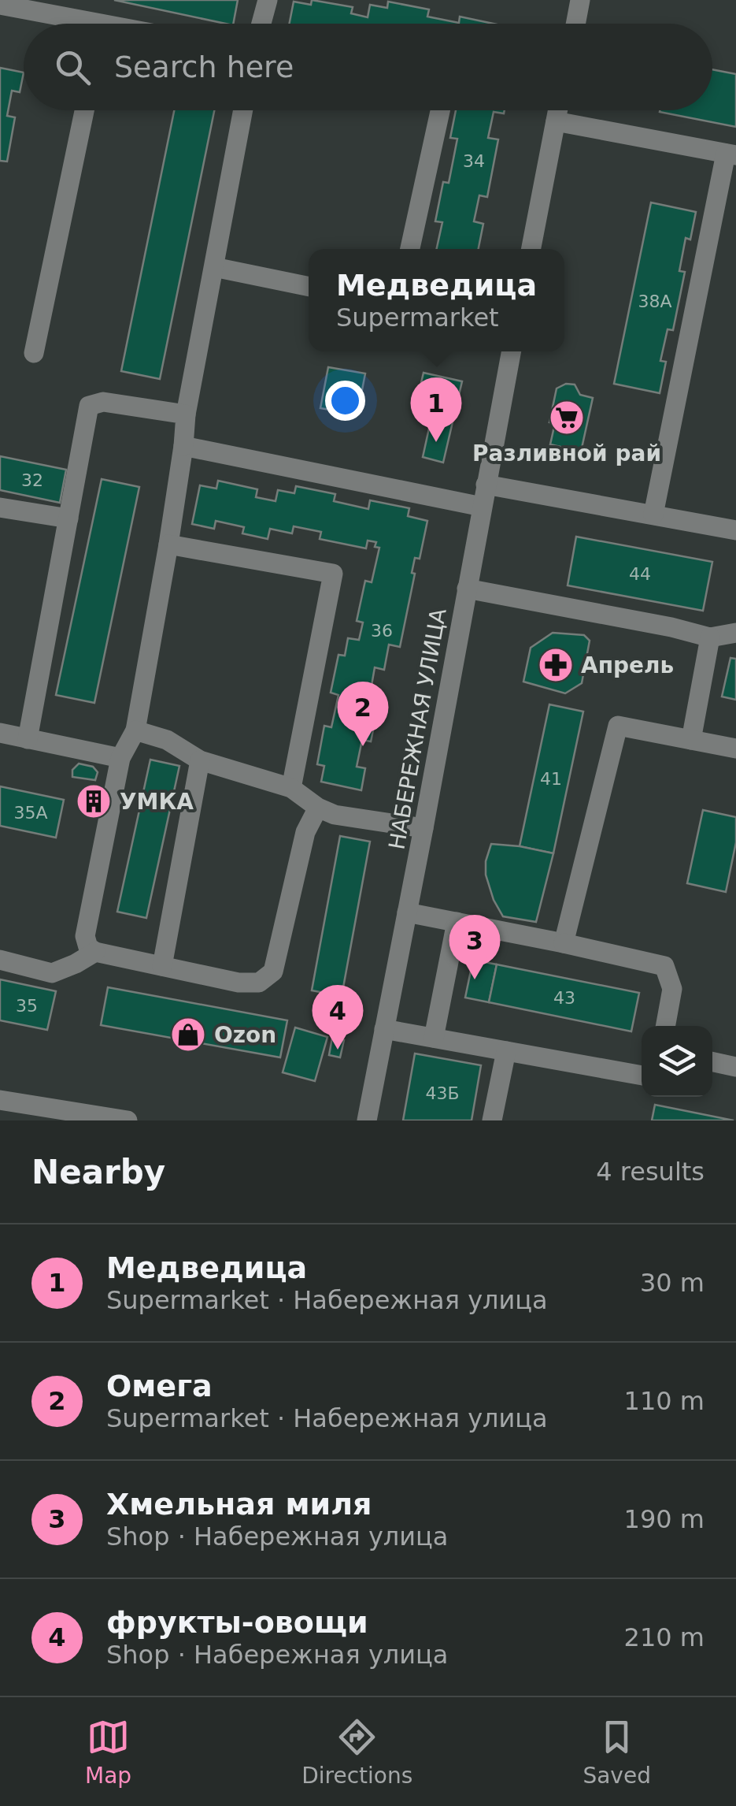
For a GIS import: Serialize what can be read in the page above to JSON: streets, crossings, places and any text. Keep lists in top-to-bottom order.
{
  "streets": {
    "street": ["НАБЕРЕЖНАЯ УЛИЦА"]
  },
  "places": {
    "supermarket": ["Разливной рай"],
    "pharmacy": ["Апрель"],
    "building": ["УМКА"],
    "shop": ["Ozon"]
  },
  "house_numbers": [
    "34",
    "38А",
    "32",
    "44",
    "36",
    "41",
    "35А",
    "43",
    "35",
    "43Б"
  ],
  "page": {
    "search": "Search here",
    "popup": ["Медведица", "Supermarket"],
    "pins": [
      "1",
      "2",
      "3",
      "4"
    ],
    "heading": ["Nearby", "4 results"],
    "list": [
      {
        "mark": "1",
        "name": "Медведица",
        "note": "Supermarket · Набережная улица",
        "value": "30 m"
      },
      {
        "mark": "2",
        "name": "Омега",
        "note": "Supermarket · Набережная улица",
        "value": "110 m"
      },
      {
        "mark": "3",
        "name": "Хмельная миля",
        "note": "Shop · Набережная улица",
        "value": "190 m"
      },
      {
        "mark": "4",
        "name": "фрукты-овощи",
        "note": "Shop · Набережная улица",
        "value": "210 m"
      }
    ],
    "nav": ["Map", "Directions", "Saved"]
  }
}
